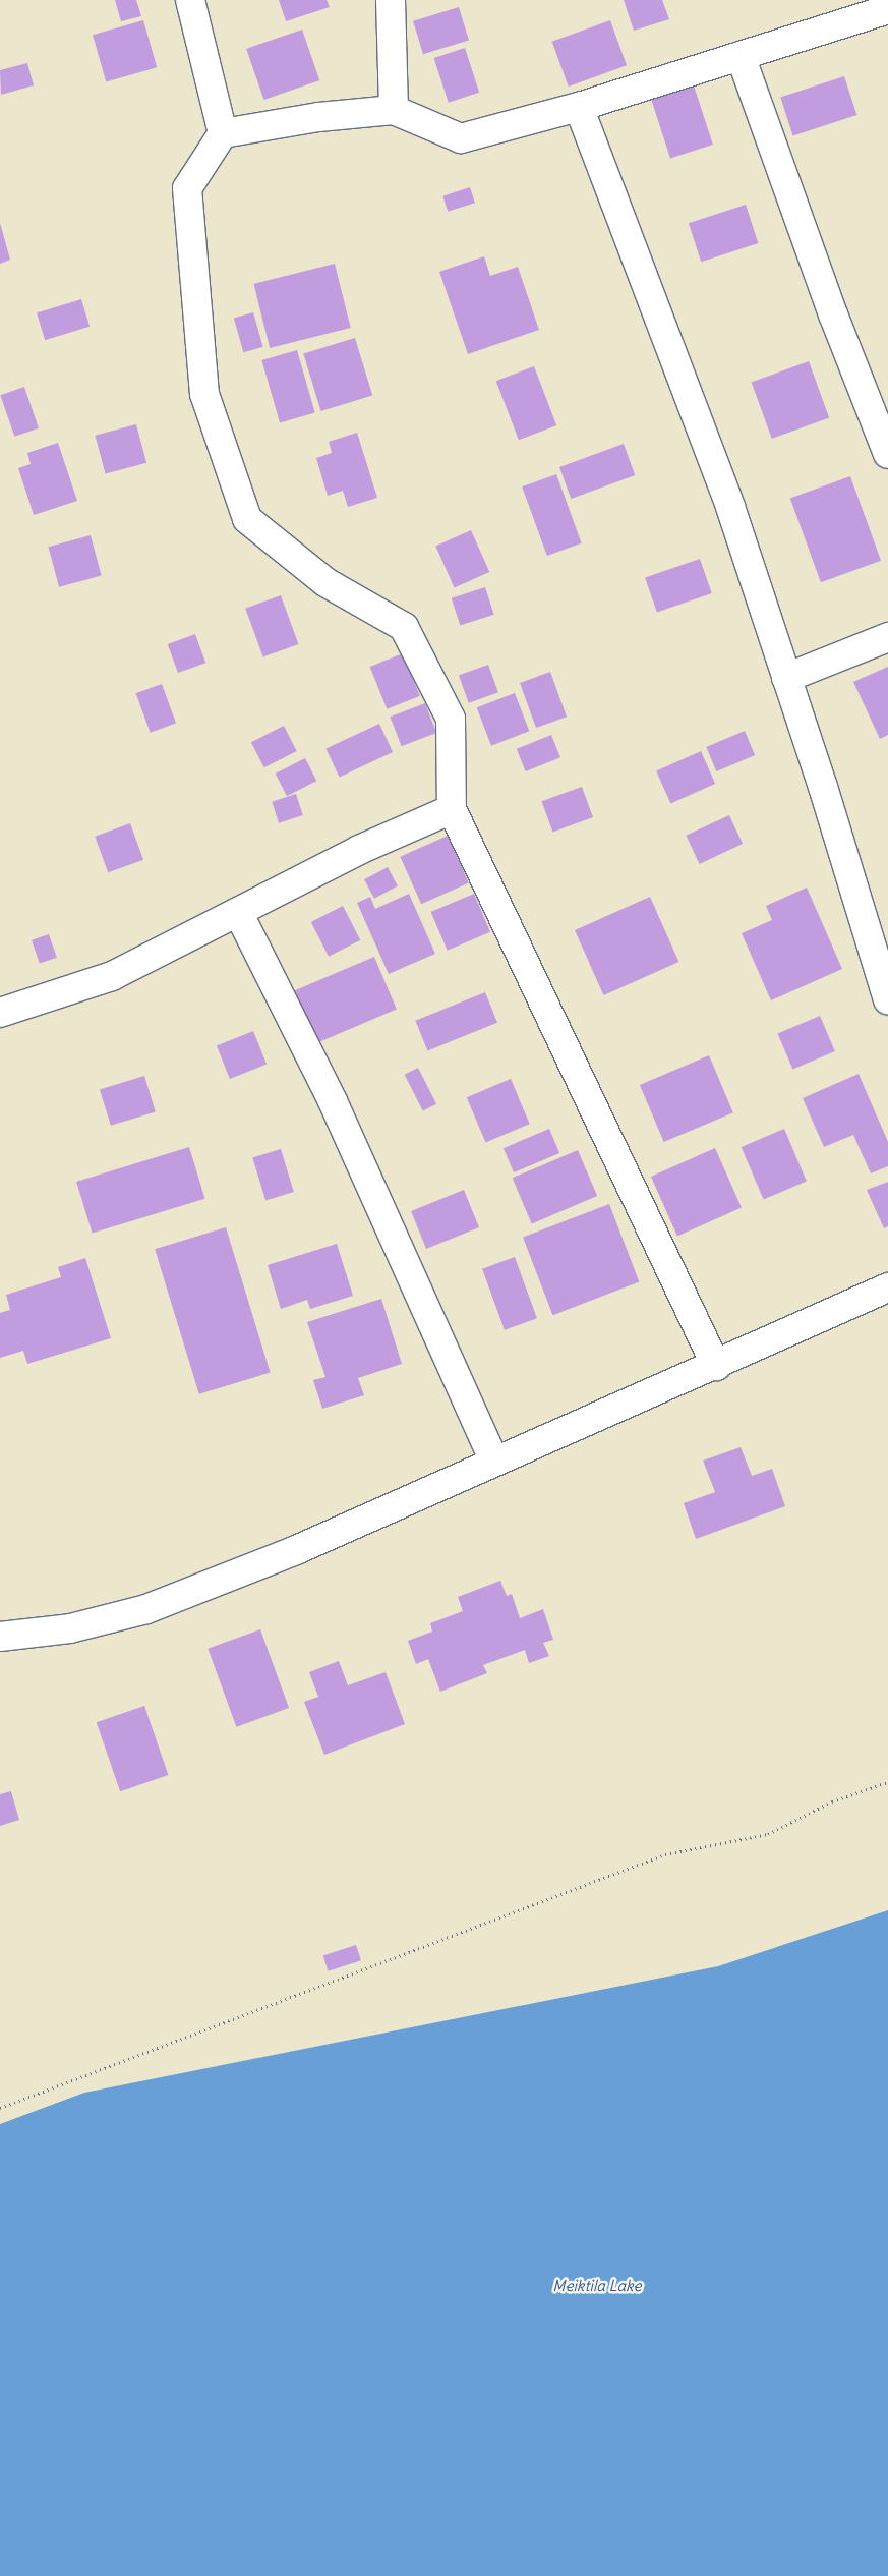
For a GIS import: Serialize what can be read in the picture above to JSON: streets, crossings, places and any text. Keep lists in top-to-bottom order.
{
  "water": ["Meiktila Lake"]
}
